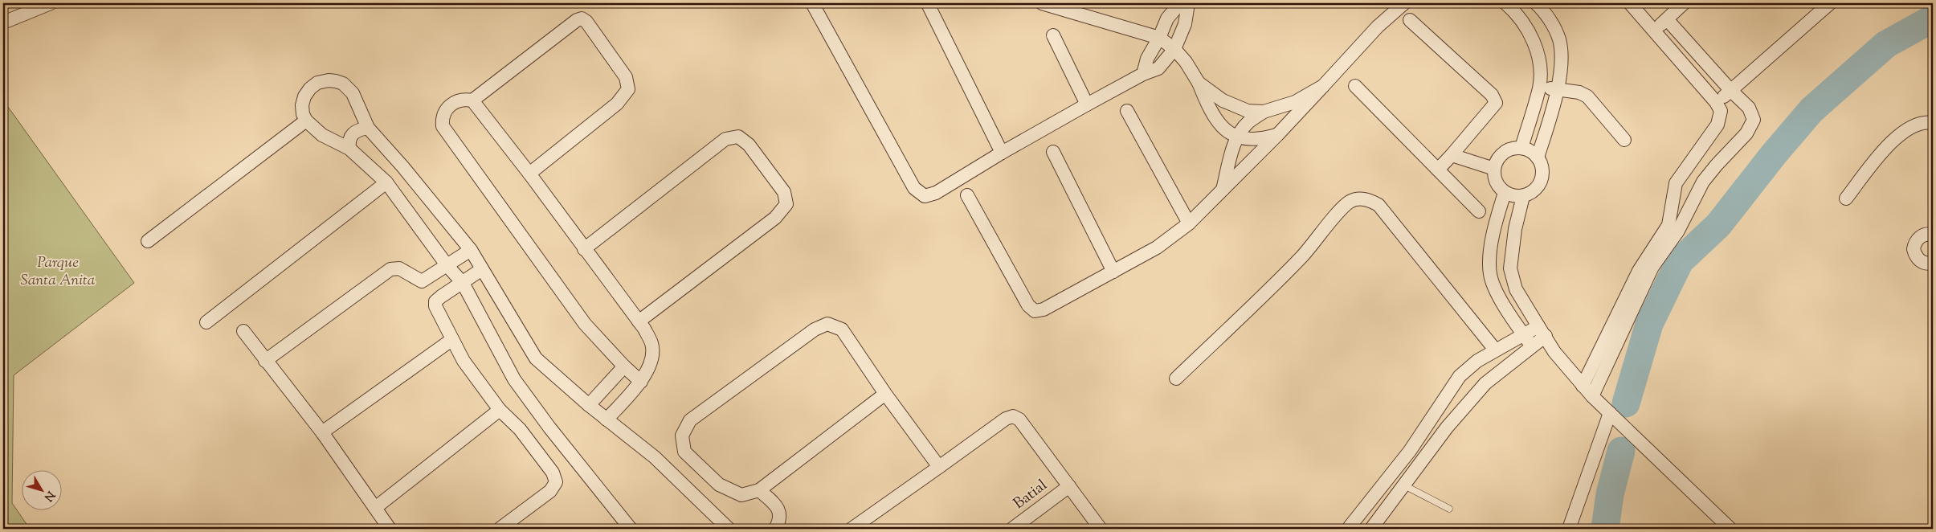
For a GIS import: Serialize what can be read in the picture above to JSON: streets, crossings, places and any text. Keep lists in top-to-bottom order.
{
  "streets": {
    "street": ["Batial"]
  },
  "parks": ["Parque Santa Anita"],
  "north": "bottom right"
}
